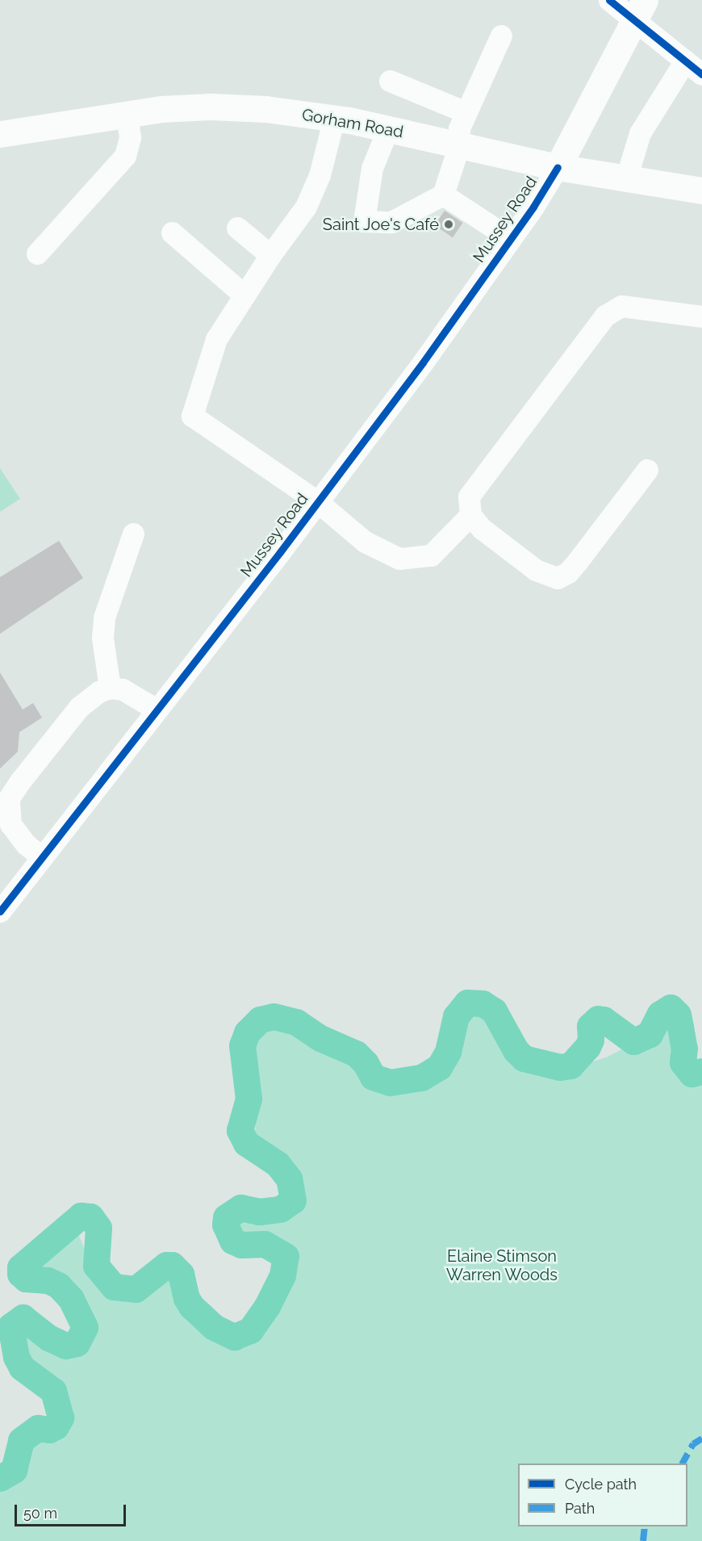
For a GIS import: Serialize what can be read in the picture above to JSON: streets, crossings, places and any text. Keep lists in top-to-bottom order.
{
  "streets": {
    "main road": ["Gorham Road", "Mussey Road"]
  },
  "crossings": [
    ["Gorham Road", "Mussey Road"]
  ],
  "parks": ["Elaine Stimson Warren Woods"],
  "places": ["Saint Joe's Café"],
  "legend": ["Cycle path", "Path"],
  "scale_bar": "50 m"
}
